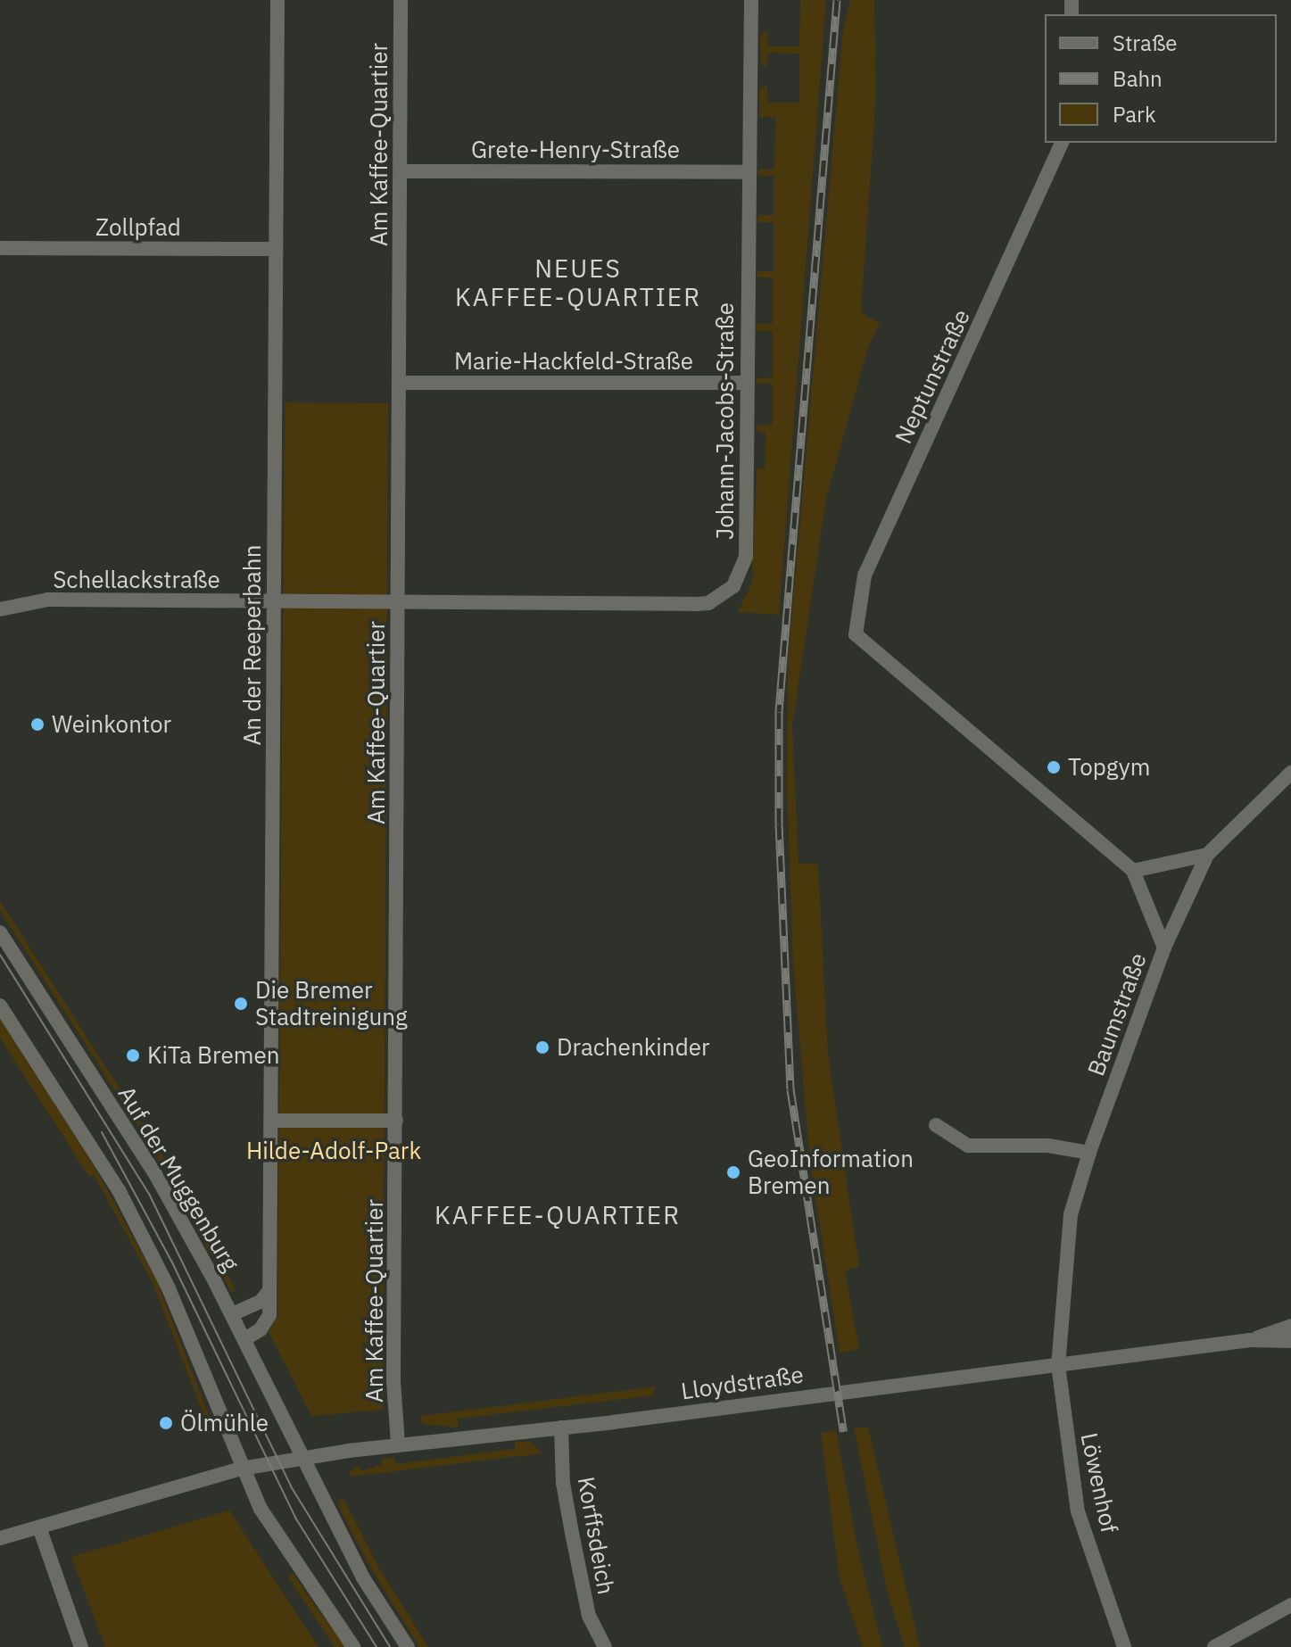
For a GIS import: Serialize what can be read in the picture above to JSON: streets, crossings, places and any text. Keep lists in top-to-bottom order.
{
  "streets": {
    "street": [
      "Am Kaffee-Quartier",
      "Grete-Henry-Straße",
      "Zollpfad",
      "Marie-Hackfeld-Straße",
      "Neptunstraße",
      "Johann-Jacobs-Straße",
      "Schellackstraße",
      "An der Reeperbahn",
      "Baumstraße",
      "Auf der Muggenburg",
      "Lloydstraße",
      "Löwenhof",
      "Korffsdeich"
    ]
  },
  "crossings": [
    ["Am Kaffee-Quartier", "Grete-Henry-Straße"],
    ["Am Kaffee-Quartier", "Marie-Hackfeld-Straße"],
    ["Am Kaffee-Quartier", "Johann-Jacobs-Straße"],
    ["Am Kaffee-Quartier", "Lloydstraße"],
    ["Grete-Henry-Straße", "Johann-Jacobs-Straße"],
    ["Zollpfad", "An der Reeperbahn"],
    ["Marie-Hackfeld-Straße", "Johann-Jacobs-Straße"],
    ["Neptunstraße", "Baumstraße"],
    ["Johann-Jacobs-Straße", "Schellackstraße"],
    ["Johann-Jacobs-Straße", "An der Reeperbahn"],
    ["Schellackstraße", "An der Reeperbahn"],
    ["An der Reeperbahn", "Auf der Muggenburg"],
    ["Baumstraße", "Lloydstraße"],
    ["Baumstraße", "Löwenhof"],
    ["Auf der Muggenburg", "Lloydstraße"],
    ["Lloydstraße", "Löwenhof"],
    ["Lloydstraße", "Korffsdeich"]
  ],
  "districts": ["NEUES KAFFEE-QUARTIER", "KAFFEE-QUARTIER"],
  "parks": ["Hilde-Adolf-Park"],
  "places": [
    "Weinkontor",
    "Topgym",
    "Die Bremer Stadtreinigung",
    "Drachenkinder",
    "KiTa Bremen",
    "GeoInformation Bremen",
    "Ölmühle"
  ],
  "legend": ["Straße", "Bahn", "Park"]
}
